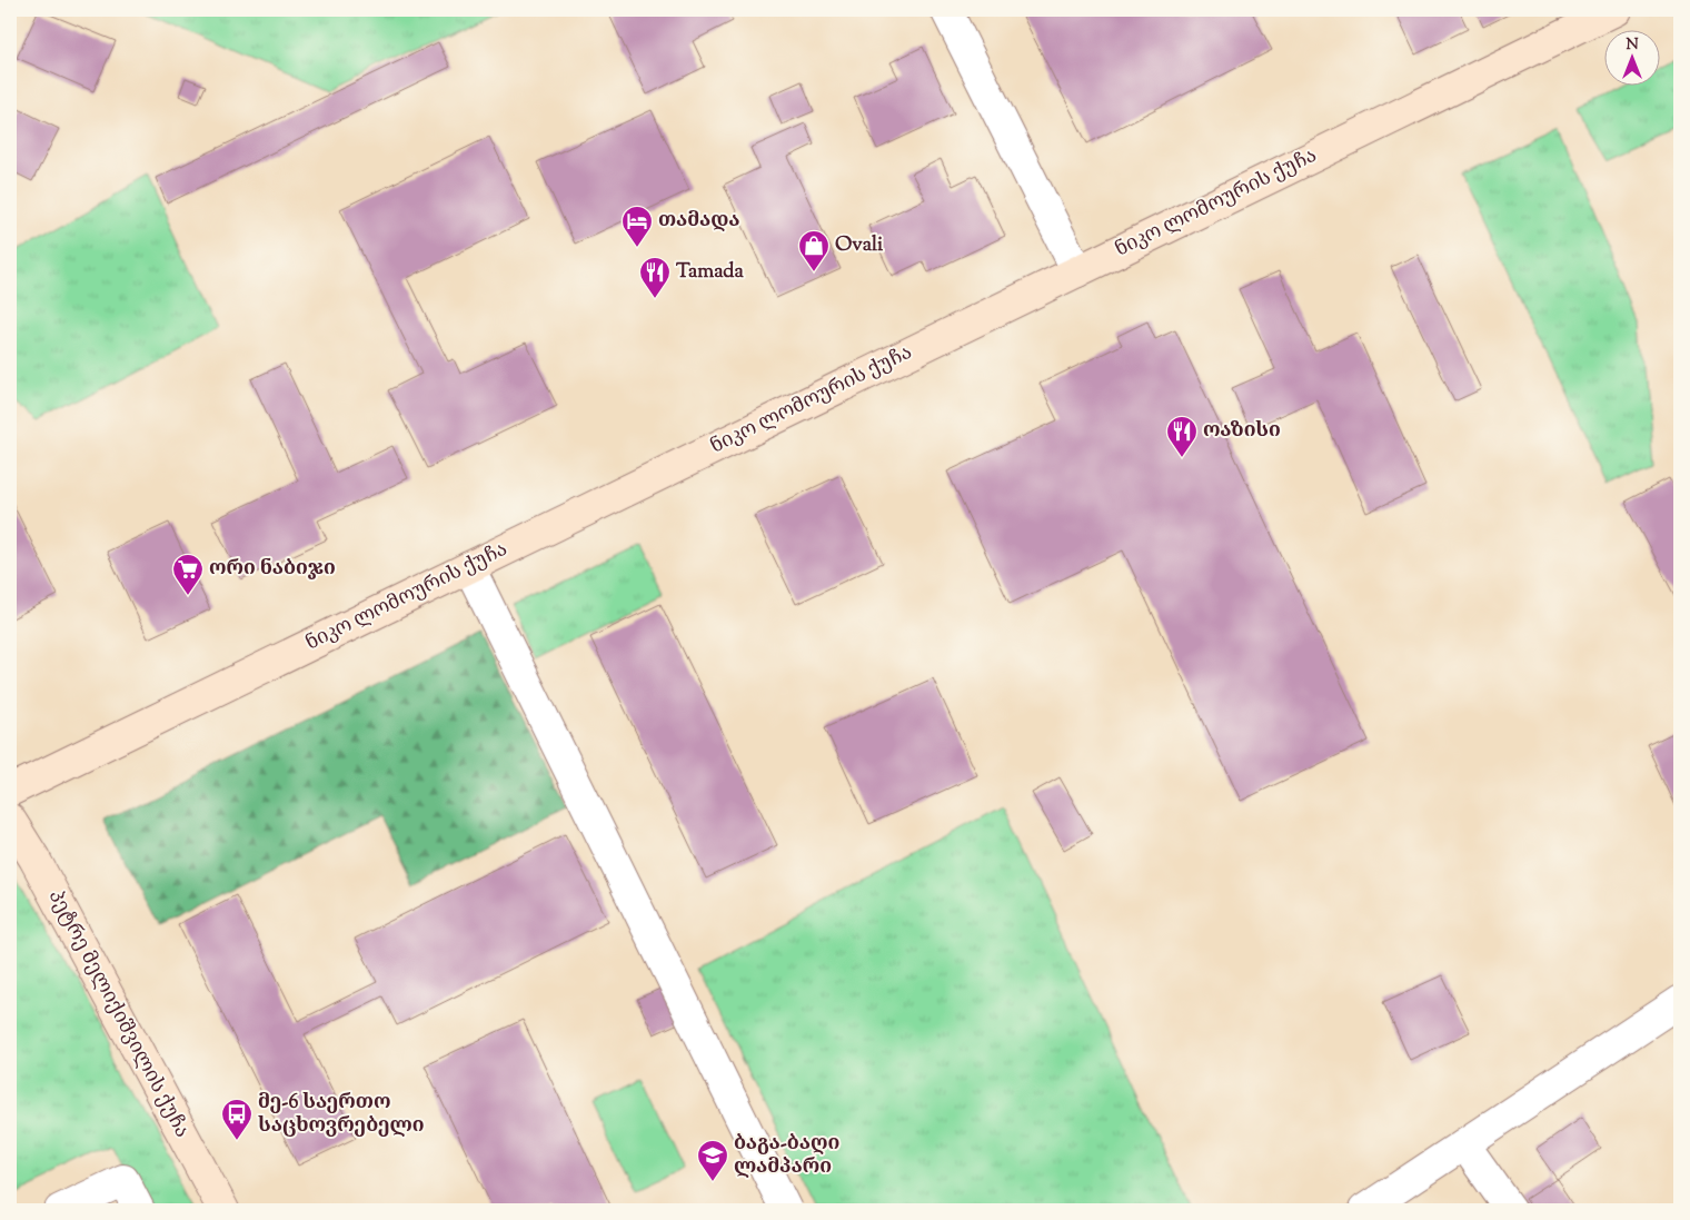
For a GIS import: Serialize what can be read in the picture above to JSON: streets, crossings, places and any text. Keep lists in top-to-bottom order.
{
  "streets": {
    "street": ["ნიკო ლომოურის ქუჩა", "პეტრე მელიქიშვილის ქუჩა"]
  },
  "places": {
    "hotel": ["თამადა"],
    "shop": ["Ovali"],
    "restaurant": ["Tamada", "ოაზისი"],
    "supermarket": ["ორი ნაბიჯი"],
    "bus stop": ["მე-6 საერთო საცხოვრებელი"],
    "school or university": ["ბაგა-ბაღი ლამპარი"]
  },
  "north": "top"
}
